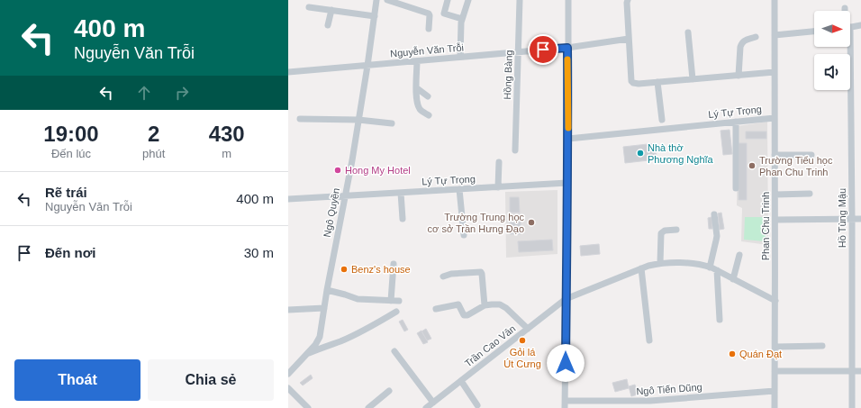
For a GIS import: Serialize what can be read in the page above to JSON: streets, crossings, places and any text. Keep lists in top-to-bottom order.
{
  "streets": {
    "street": [
      "Nguyễn Văn Trỗi",
      "Hồng Bàng",
      "Lý Tự Trọng",
      "Ngô Quyền",
      "Hồ Tùng Mậu",
      "Phan Chu Trinh",
      "Trần Cao Vân",
      "Ngô Tiến Dũng"
    ]
  },
  "crossings": [
    ["Nguyễn Văn Trỗi", "Hồng Bàng"],
    ["Nguyễn Văn Trỗi", "Ngô Quyền"],
    ["Lý Tự Trọng", "Ngô Quyền"],
    ["Lý Tự Trọng", "Phan Chu Trinh"],
    ["Phan Chu Trinh", "Trần Cao Vân"],
    ["Phan Chu Trinh", "Ngô Tiến Dũng"]
  ],
  "places": [
    "Nhà thờ Phương Nghĩa",
    "Trường Tiểu học Phan Chu Trinh",
    "Hong My Hotel",
    "Trường Trung học cơ sở Trần Hưng Đạo",
    "Benz's house",
    "Gỏi lá Út Cưng",
    "Quán Đạt"
  ],
  "north": "right",
  "page": {
    "turn": ["400 m", "Nguyễn Văn Trỗi"],
    "eta": [
      "19:00",
      "Đến lúc",
      "2",
      "phút",
      "430",
      "m"
    ],
    "list": [
      {
        "name": "Rẽ trái",
        "note": "Nguyễn Văn Trỗi",
        "value": "400 m"
      },
      {
        "name": "Đến nơi",
        "value": "30 m"
      }
    ],
    "buttons": ["Thoát", "Chia sẻ"]
  }
}
